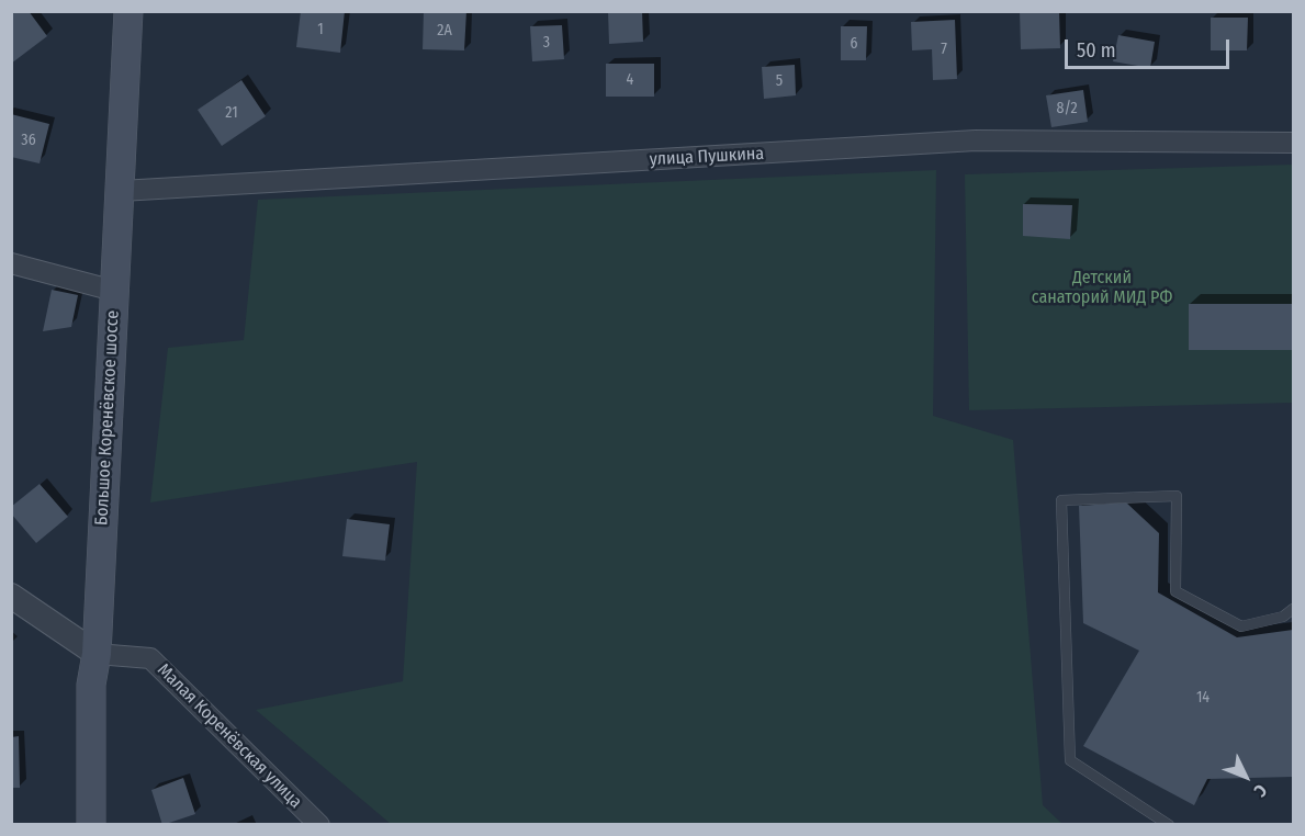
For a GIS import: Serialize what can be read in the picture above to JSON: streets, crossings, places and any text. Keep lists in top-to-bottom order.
{
  "streets": {
    "main road": ["Большое Коренёвское шоссе"],
    "street": ["улица Пушкина", "Малая Коренёвская улица"]
  },
  "crossings": [
    ["улица Пушкина", "Большое Коренёвское шоссе"],
    ["Большое Коренёвское шоссе", "Малая Коренёвская улица"]
  ],
  "parks": ["Детский санаторий МИД РФ"],
  "house_numbers": [
    "1",
    "2А",
    "3",
    "6",
    "7",
    "4",
    "5",
    "8/2",
    "21",
    "36",
    "14"
  ],
  "scale_bar": "50 m",
  "north": "bottom right"
}
